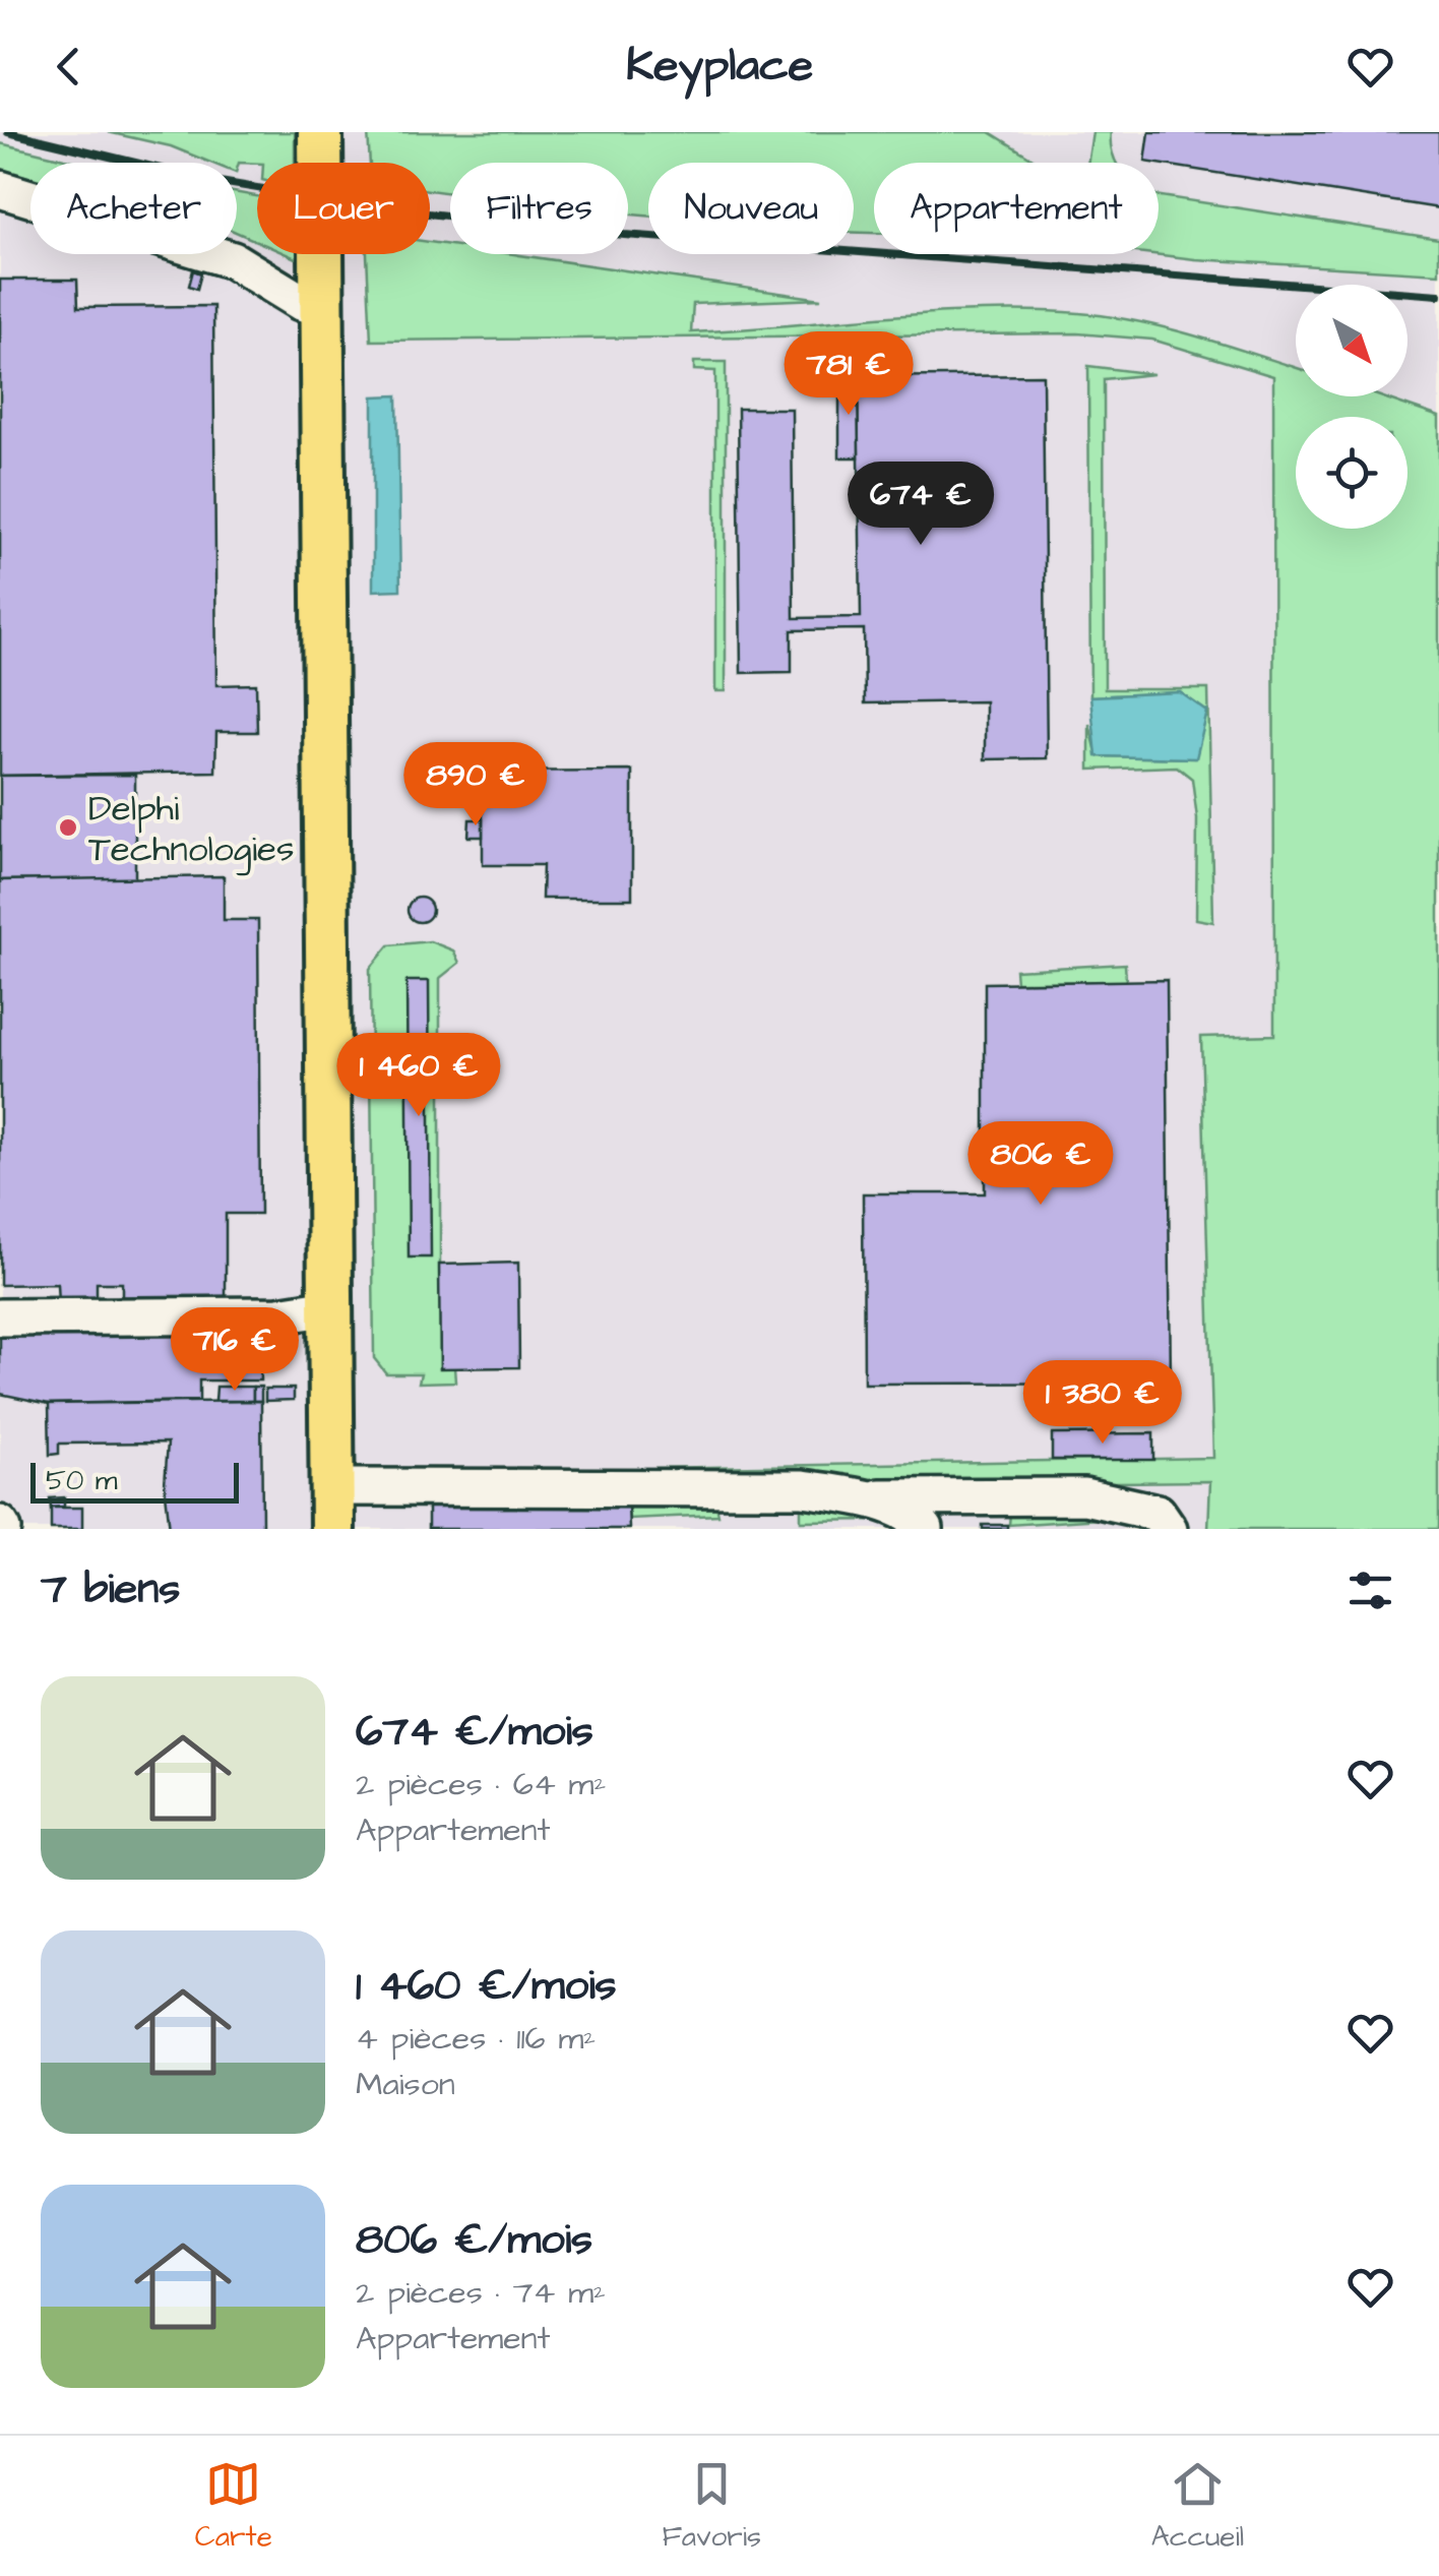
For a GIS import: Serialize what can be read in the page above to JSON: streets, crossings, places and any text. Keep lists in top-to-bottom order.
{
  "places": ["Delphi Technologies"],
  "scale_bar": "50 m",
  "north": "bottom right",
  "page": {
    "header": "Keyplace",
    "chip": [
      "Acheter",
      "Louer",
      "Filtres",
      "Nouveau",
      "Appartement"
    ],
    "price": [
      "781 €",
      "674 €",
      "890 €",
      "1 460 €",
      "806 €",
      "716 €",
      "1 380 €"
    ],
    "scale": "50 m",
    "heading": "7 biens",
    "list": [
      {
        "name": "674 €/mois",
        "note": "2 pièces · 64 m² · Appartement"
      },
      {
        "name": "1 460 €/mois",
        "note": "4 pièces · 116 m² · Maison"
      },
      {
        "name": "806 €/mois",
        "note": "2 pièces · 74 m² · Appartement"
      }
    ],
    "tabs": ["Carte", "Favoris", "Accueil"]
  }
}
